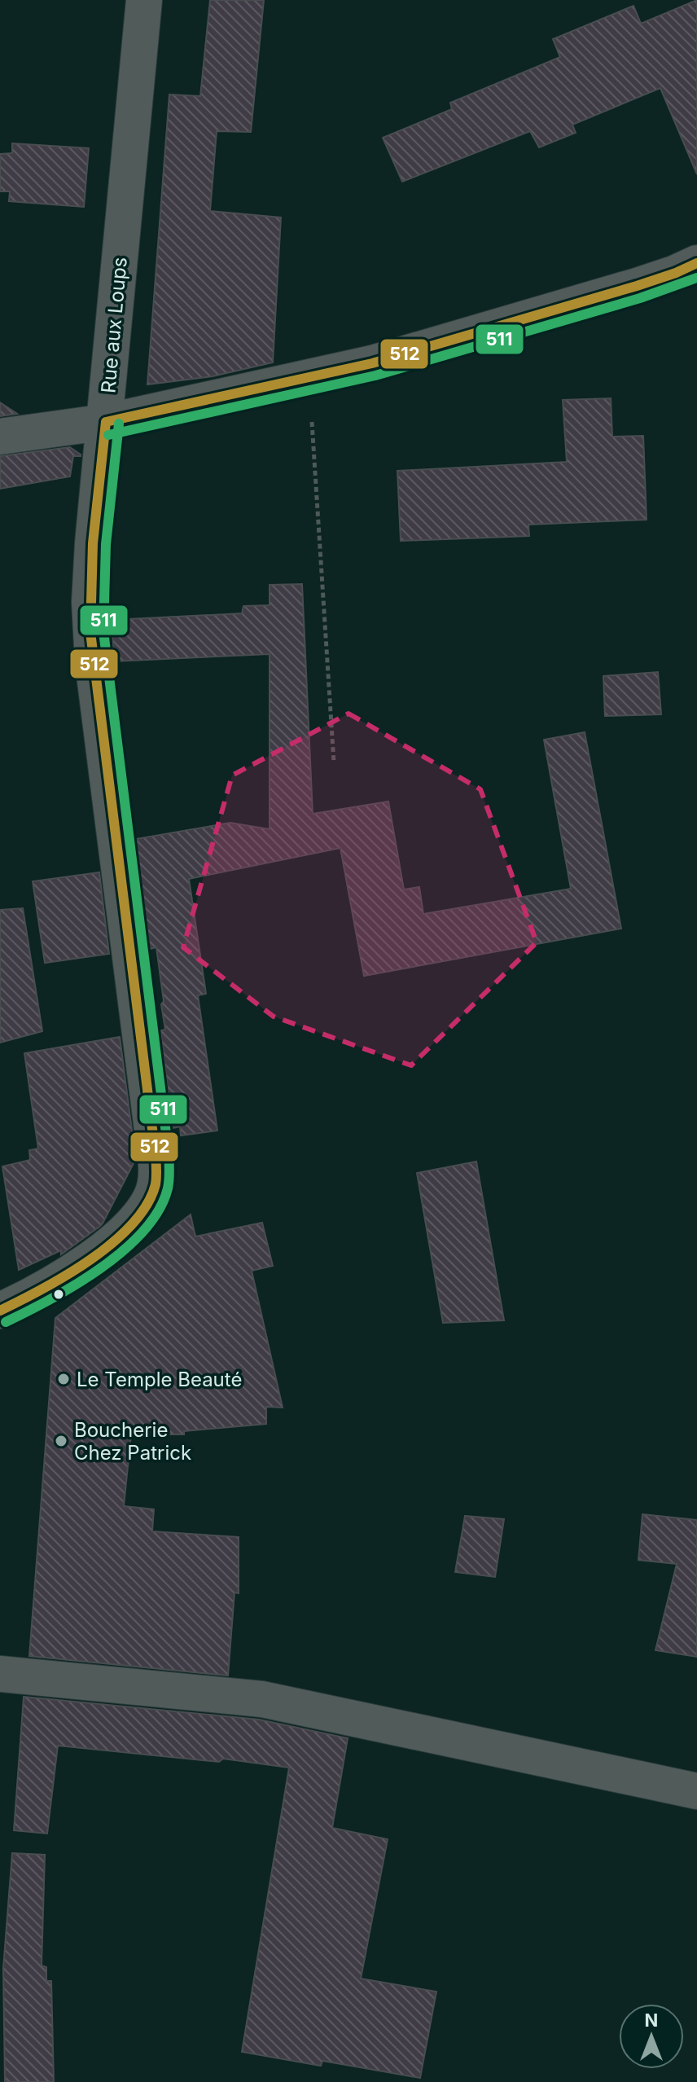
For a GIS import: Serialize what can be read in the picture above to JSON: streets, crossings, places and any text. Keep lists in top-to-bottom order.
{
  "streets": {
    "street": ["Rue aux Loups"]
  },
  "places": ["Le Temple Beauté", "Boucherie Chez Patrick"],
  "lines": ["transit line 512", "transit line 511"],
  "north": "top"
}
